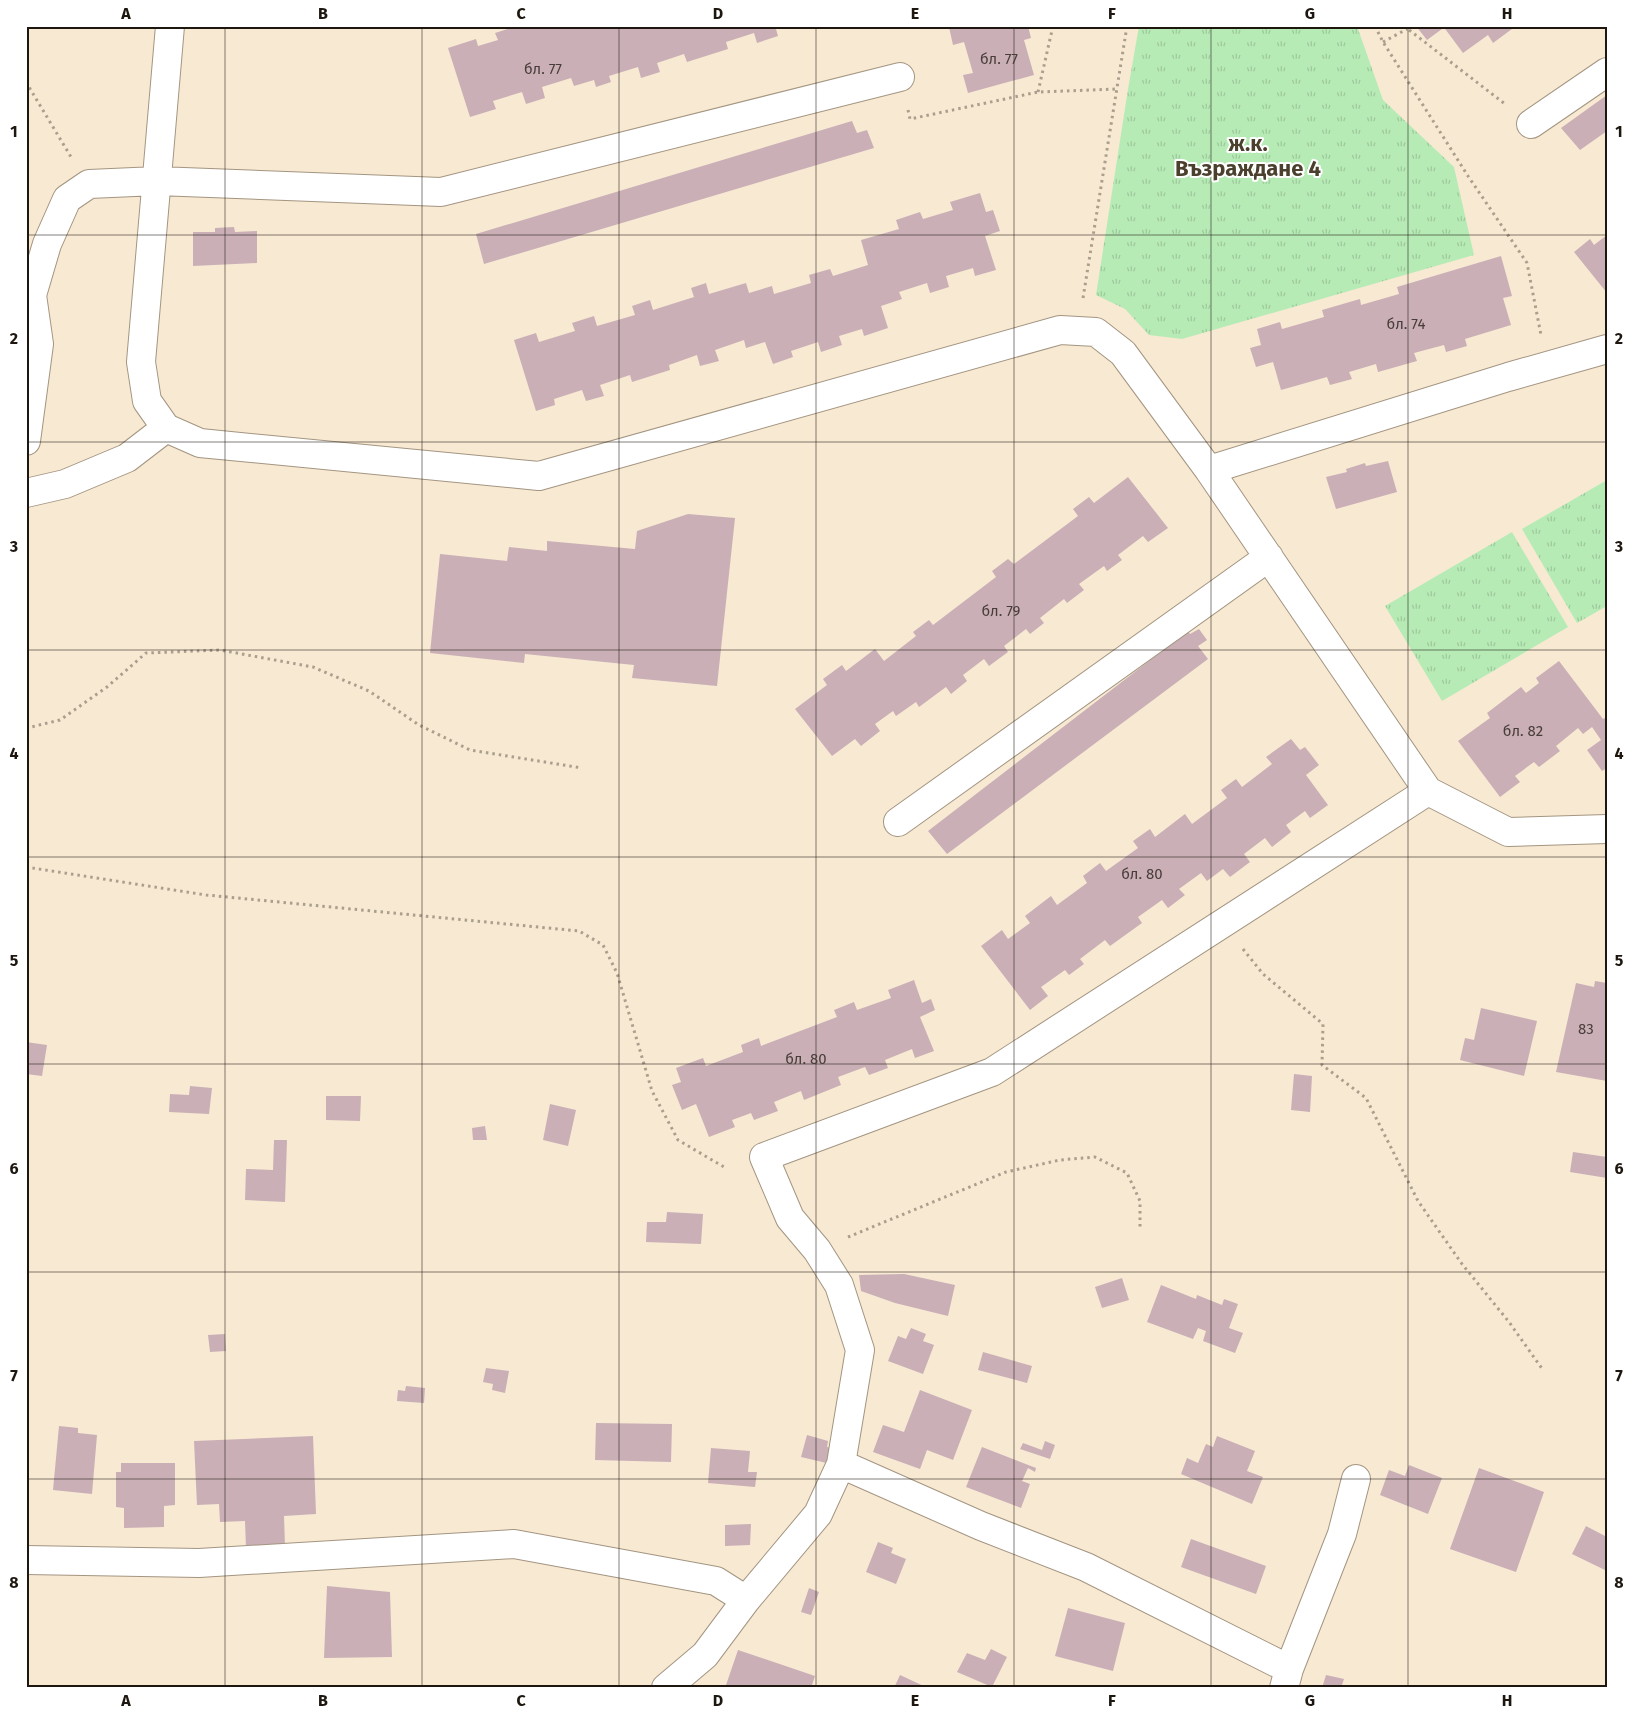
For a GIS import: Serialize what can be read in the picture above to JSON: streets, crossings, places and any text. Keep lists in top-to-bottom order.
{
  "districts": ["ж.к. Възраждане 4"],
  "house_numbers": [
    "бл. 77",
    "бл. 77",
    "бл. 74",
    "бл. 79",
    "бл. 82",
    "бл. 80",
    "83",
    "бл. 80"
  ],
  "grid": {
    "columns": [
      "A",
      "B",
      "C",
      "D",
      "E",
      "F",
      "G",
      "H"
    ],
    "rows": [
      "1",
      "2",
      "3",
      "4",
      "5",
      "6",
      "7",
      "8"
    ]
  }
}
